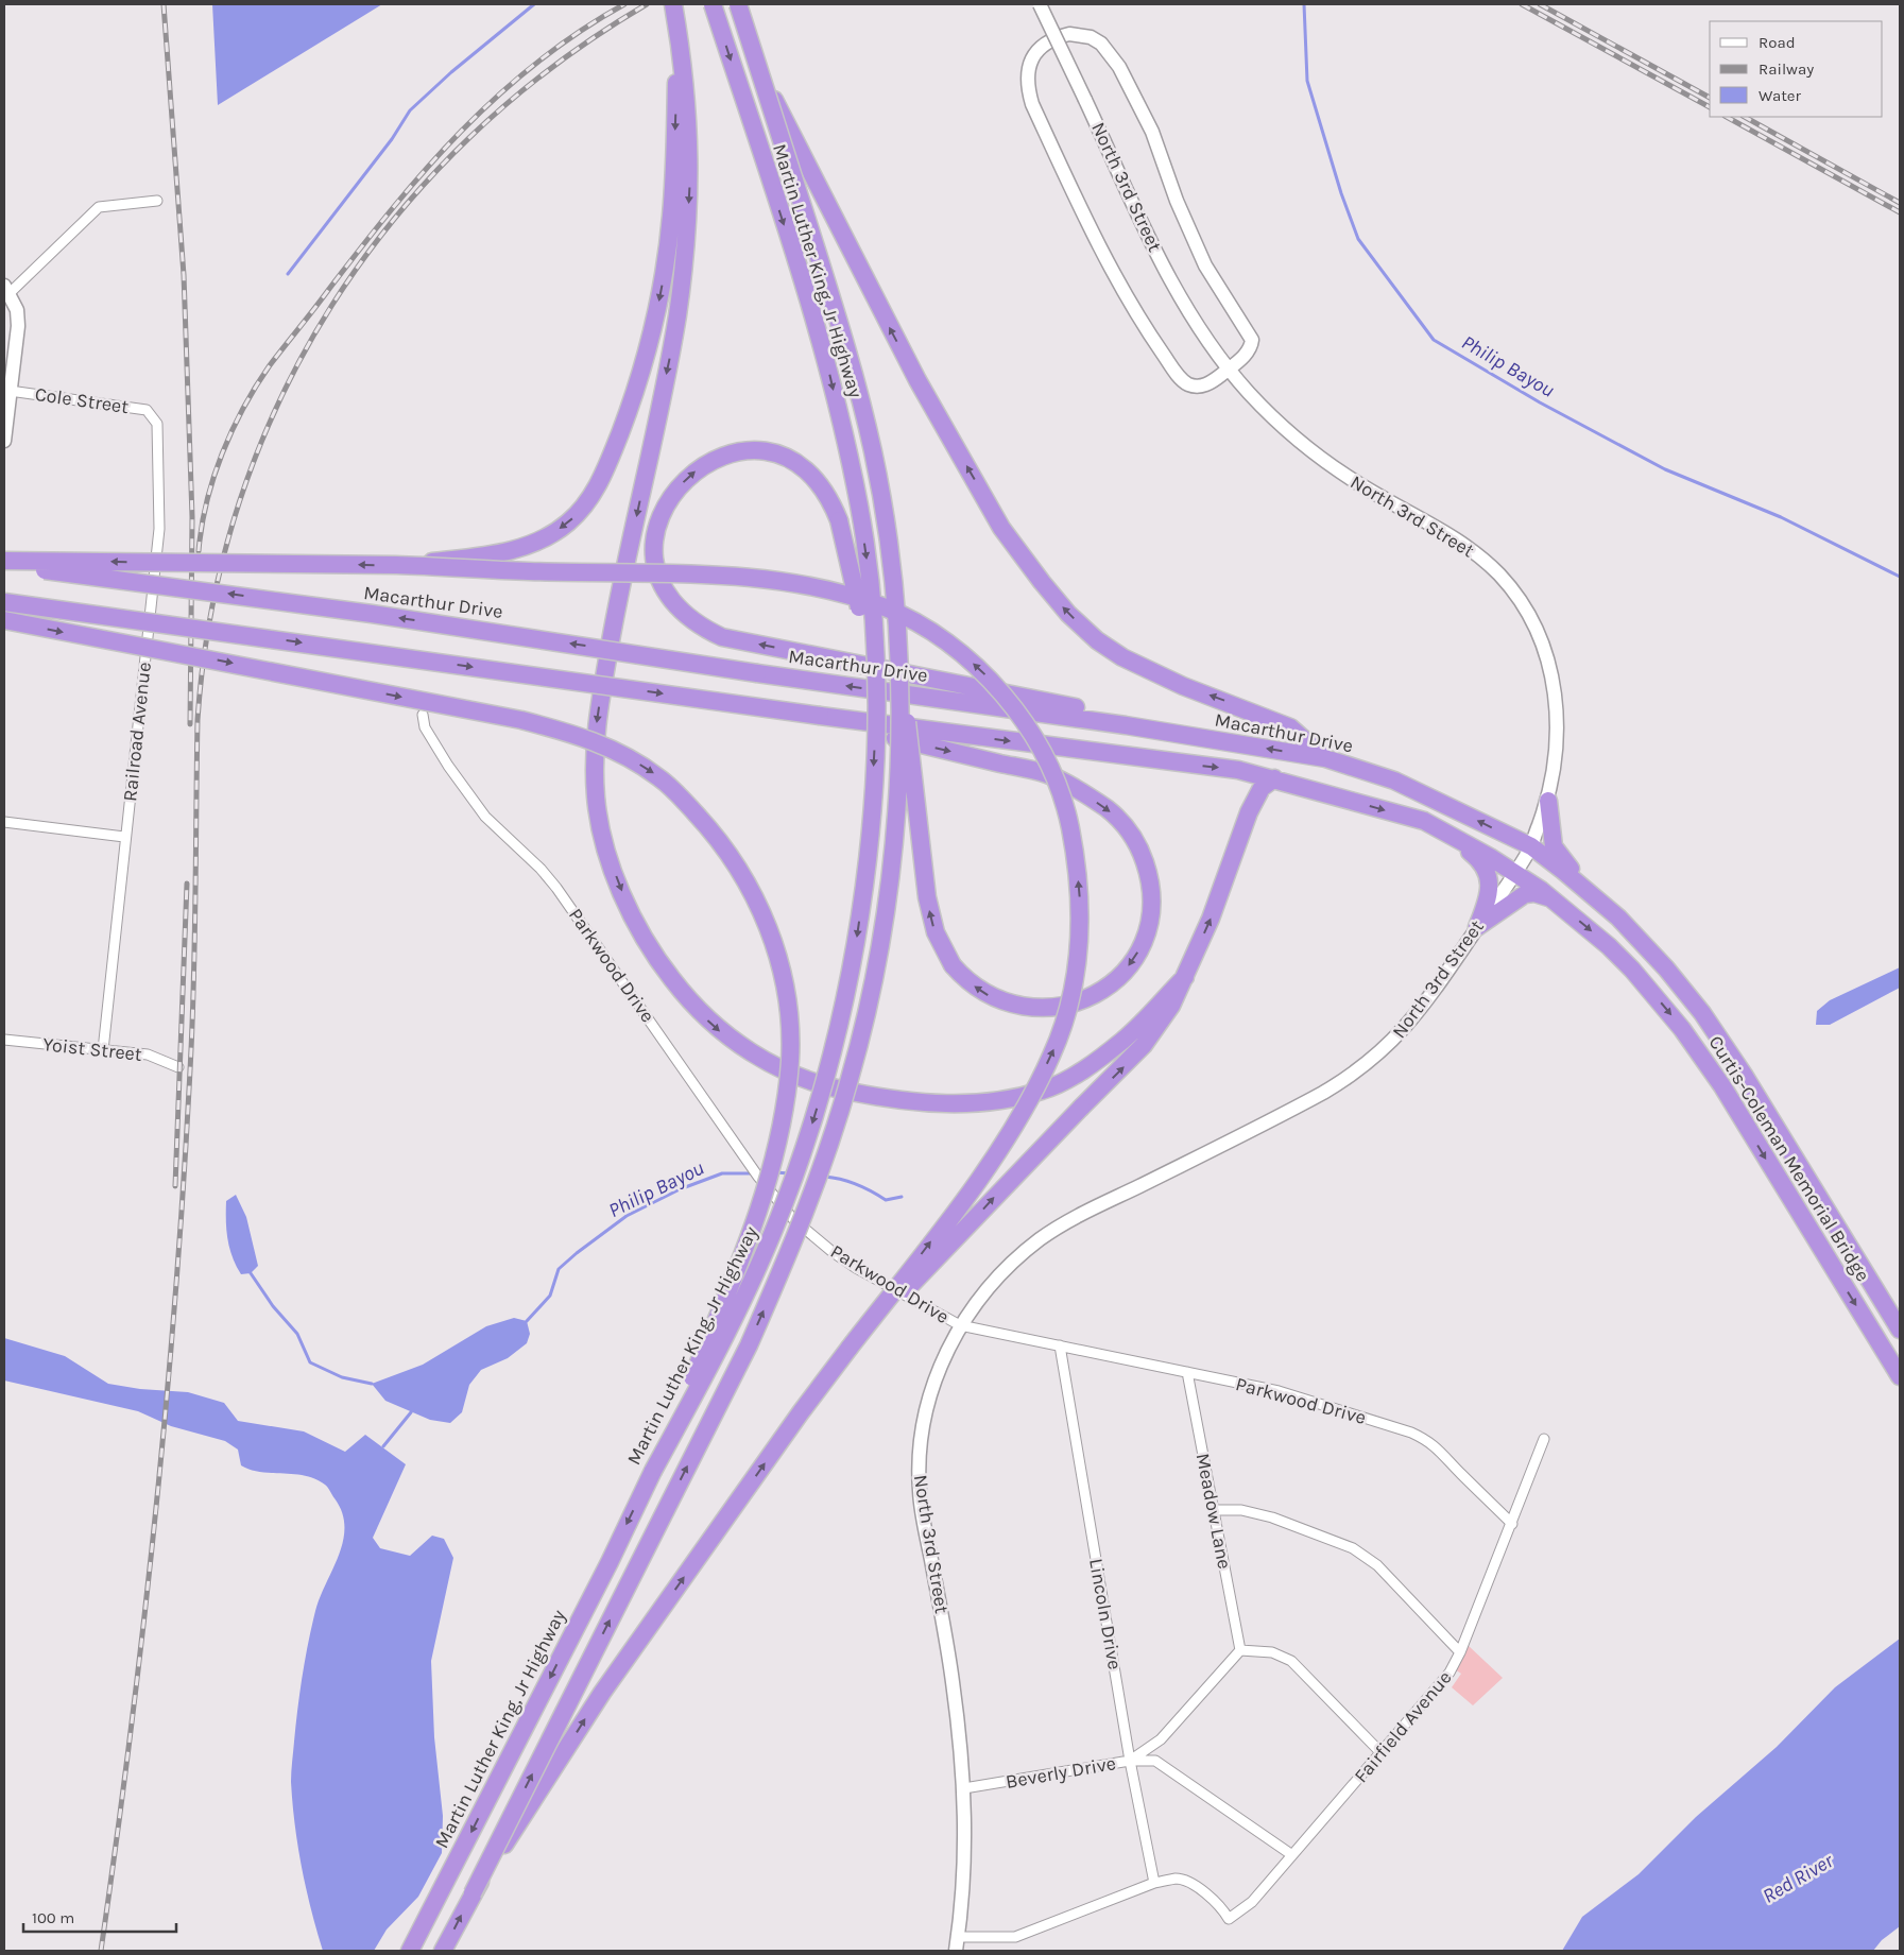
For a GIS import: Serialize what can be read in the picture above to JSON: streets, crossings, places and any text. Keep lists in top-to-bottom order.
{
  "streets": {
    "highway": ["Martin Luther King, Jr Highway", "Macarthur Drive", "Curtis-Coleman Memorial Bridge"],
    "street": [
      "North 3rd Street",
      "Cole Street",
      "Railroad Avenue",
      "Parkwood Drive",
      "Yoist Street",
      "Meadow Lane",
      "Lincoln Drive",
      "Fairfield Avenue",
      "Beverly Drive"
    ]
  },
  "crossings": [
    ["North 3rd Street", "Macarthur Drive"],
    ["North 3rd Street", "Parkwood Drive"],
    ["North 3rd Street", "Beverly Drive"],
    ["Cole Street", "Railroad Avenue"],
    ["Macarthur Drive", "Curtis-Coleman Memorial Bridge"],
    ["Railroad Avenue", "Yoist Street"],
    ["Parkwood Drive", "Meadow Lane"],
    ["Parkwood Drive", "Lincoln Drive"],
    ["Parkwood Drive", "Fairfield Avenue"],
    ["Meadow Lane", "Beverly Drive"],
    ["Lincoln Drive", "Fairfield Avenue"],
    ["Lincoln Drive", "Beverly Drive"]
  ],
  "water": ["Philip Bayou", "Red River"],
  "legend": ["Road", "Railway", "Water"],
  "scale_bar": "100 m"
}
